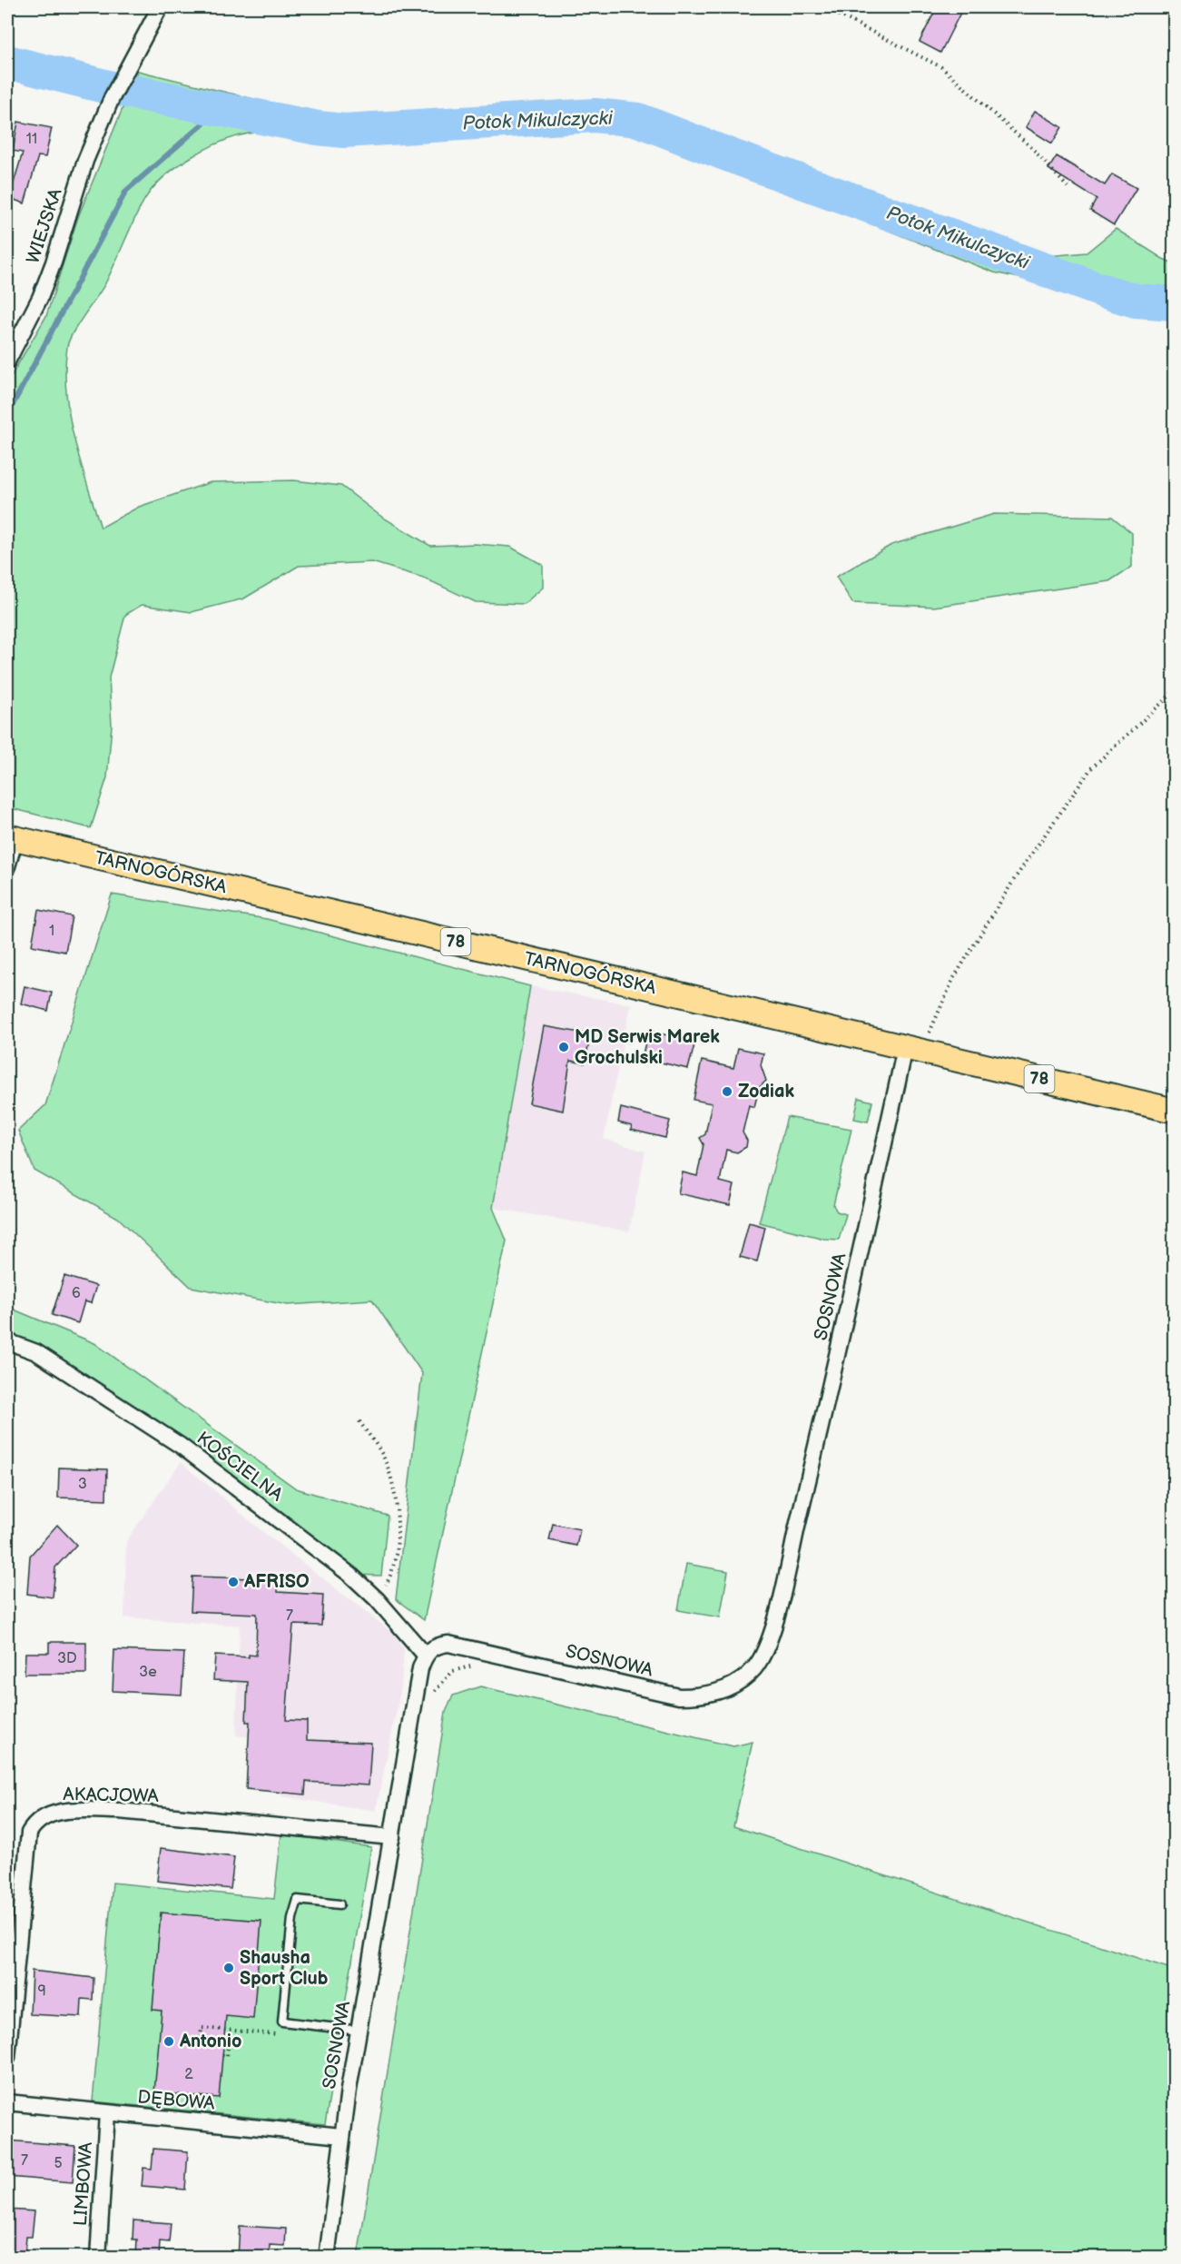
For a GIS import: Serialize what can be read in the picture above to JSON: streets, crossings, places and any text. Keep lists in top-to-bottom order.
{
  "streets": {
    "main road": ["TARNOGÓRSKA", "78"],
    "street": [
      "WIEJSKA",
      "SOSNOWA",
      "KOŚCIELNA",
      "AKACJOWA",
      "DĘBOWA",
      "LIMBOWA"
    ]
  },
  "crossings": [
    ["TARNOGÓRSKA", "SOSNOWA"],
    ["SOSNOWA", "KOŚCIELNA"],
    ["SOSNOWA", "AKACJOWA"],
    ["SOSNOWA", "DĘBOWA"],
    ["DĘBOWA", "LIMBOWA"]
  ],
  "water": ["Potok Mikulczycki"],
  "places": [
    "MD Serwis Marek Grochulski",
    "Zodiak",
    "AFRISO",
    "Shausha Sport Club",
    "Antonio"
  ],
  "house_numbers": [
    "11",
    "1",
    "6",
    "3",
    "7",
    "3D",
    "3e",
    "9",
    "2",
    "7",
    "5"
  ]
}
